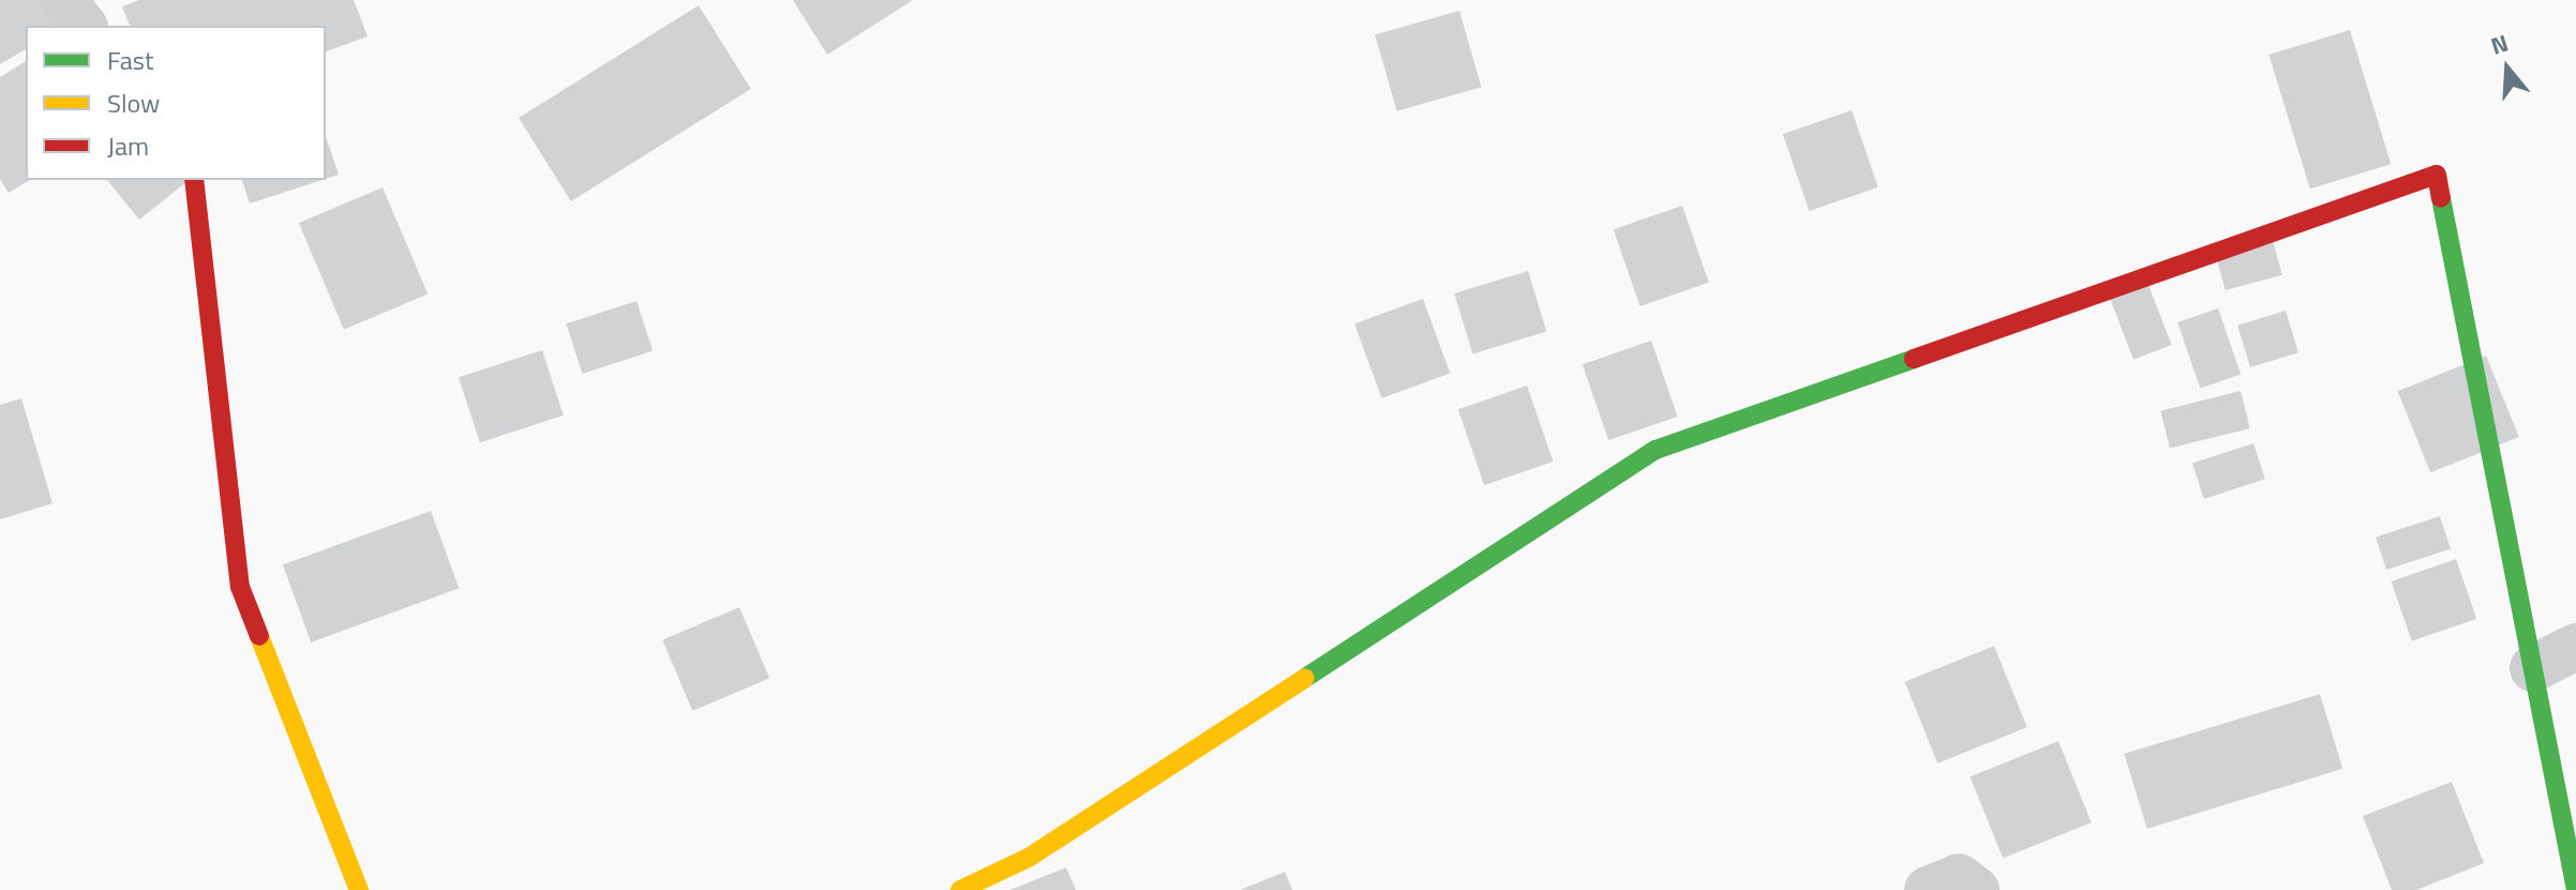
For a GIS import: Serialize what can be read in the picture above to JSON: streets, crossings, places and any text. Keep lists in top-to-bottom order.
{
  "legend": ["Fast", "Slow", "Jam"],
  "north": "top"
}
